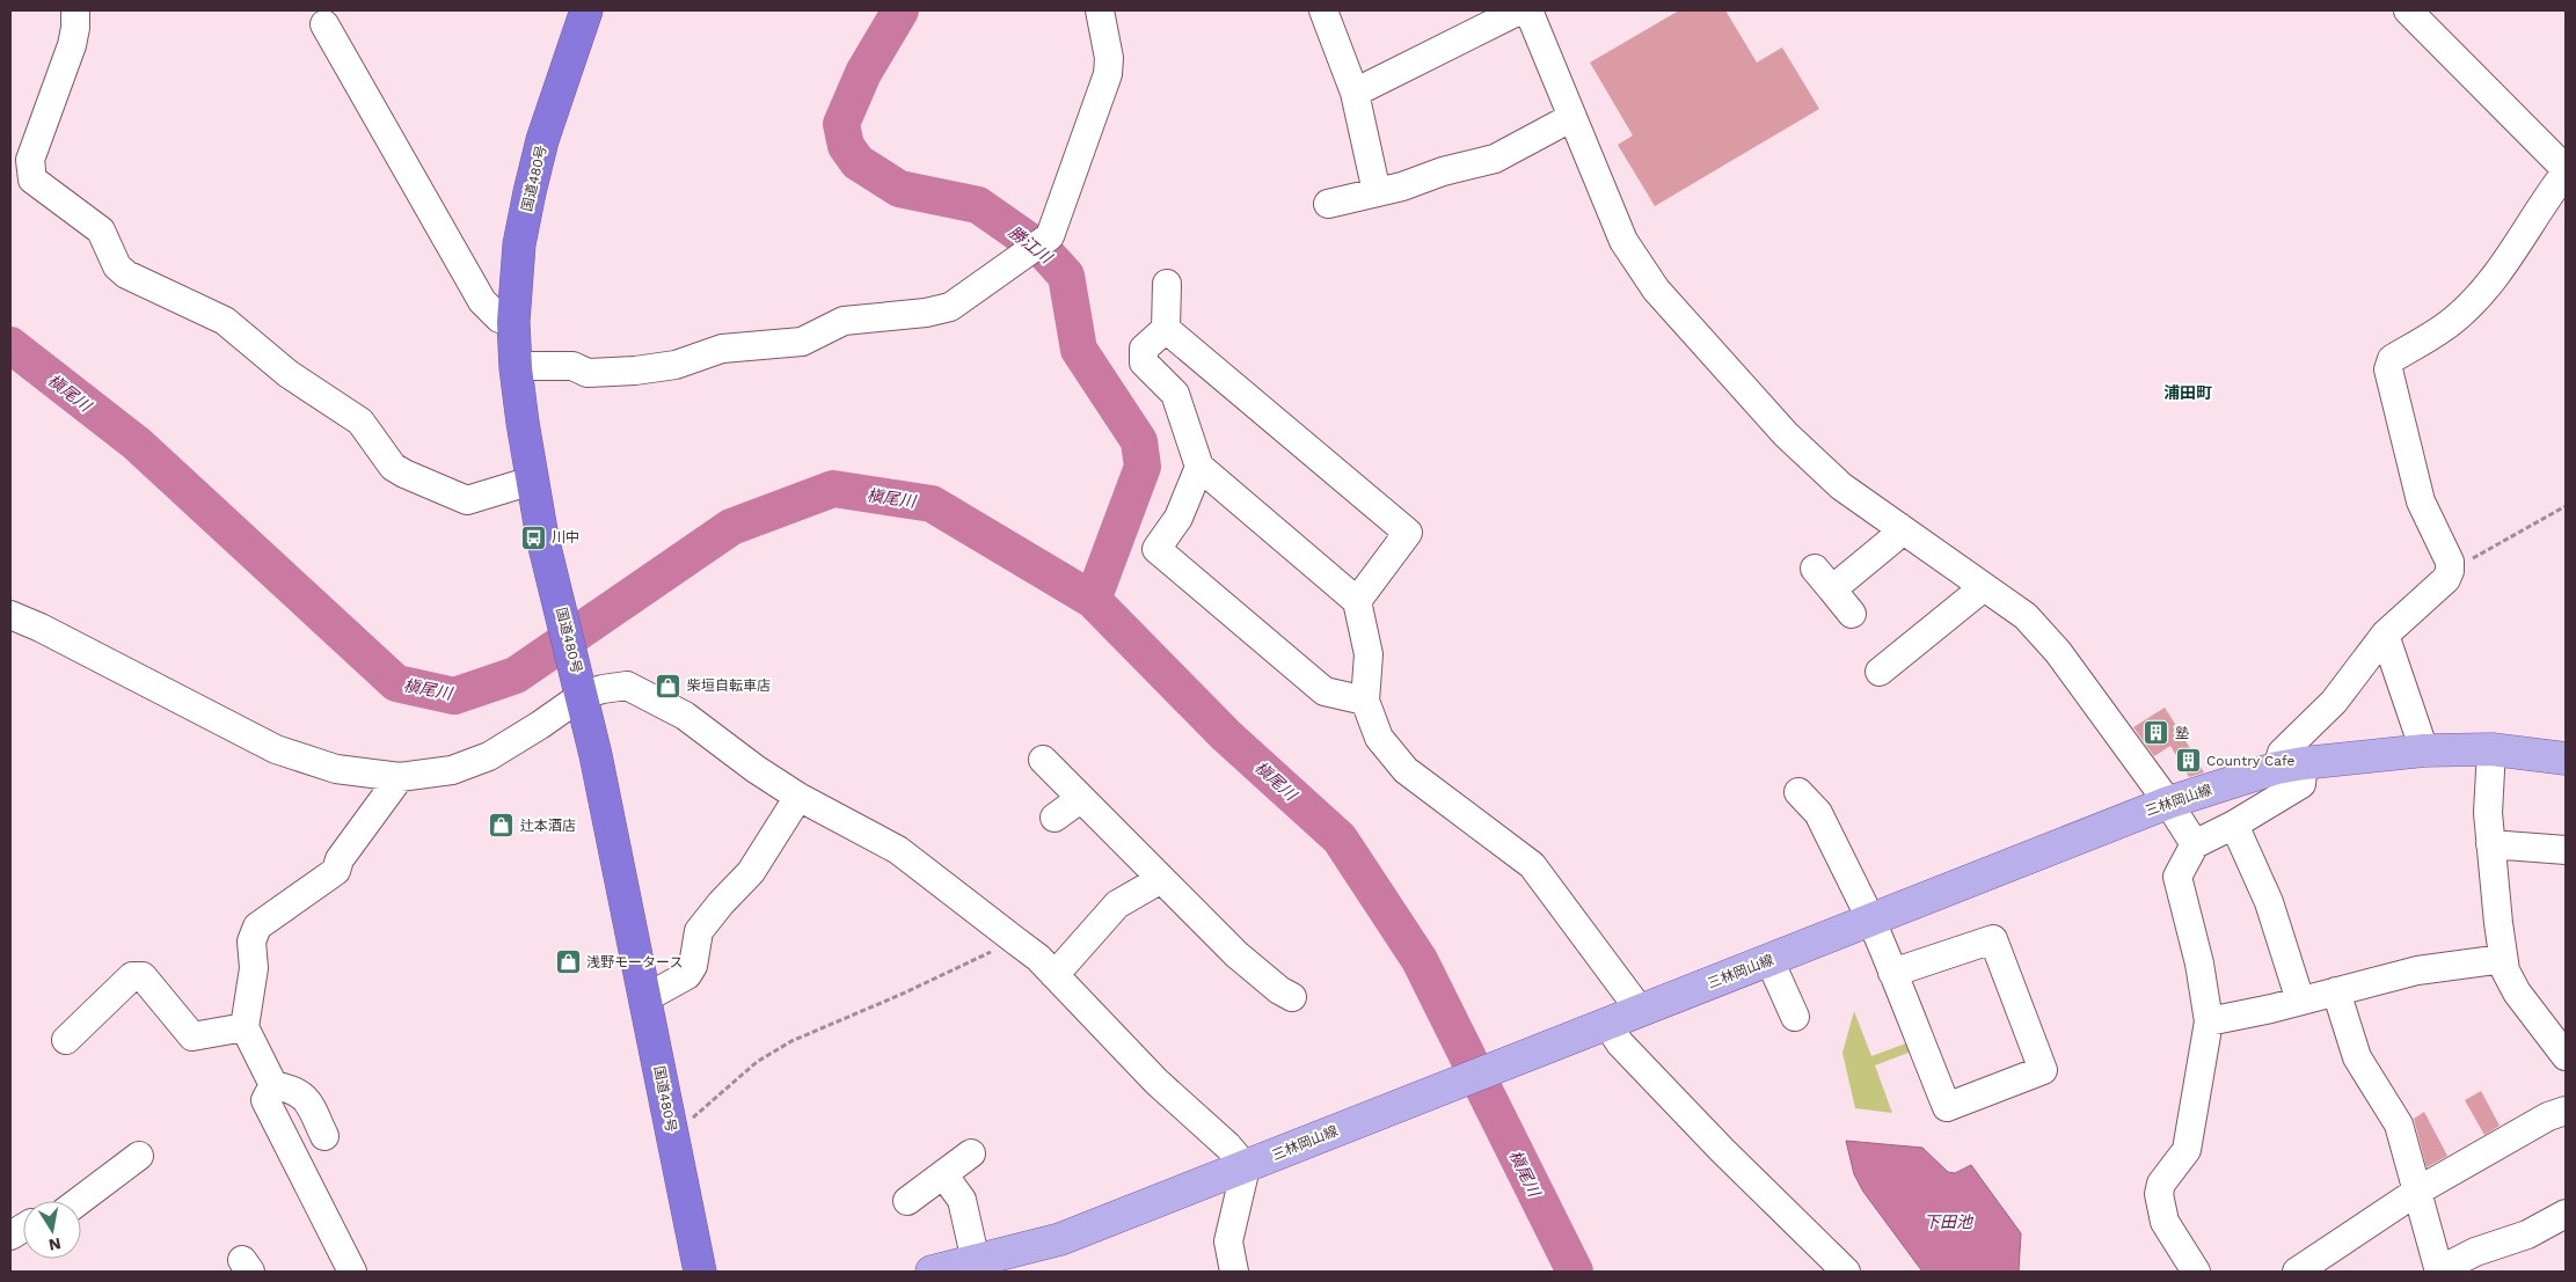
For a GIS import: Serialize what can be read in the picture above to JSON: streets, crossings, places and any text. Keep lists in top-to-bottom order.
{
  "streets": {
    "highway": ["国道480号"],
    "main road": ["三林岡山線"]
  },
  "districts": ["浦田町"],
  "water": ["勝江川", "槇尾川", "下田池"],
  "places": {
    "bus stop": ["川中"],
    "shop": ["柴垣自転車店", "辻本酒店", "浅野モータース"],
    "building": ["塾", "Country Cafe"]
  },
  "north": "bottom"
}
